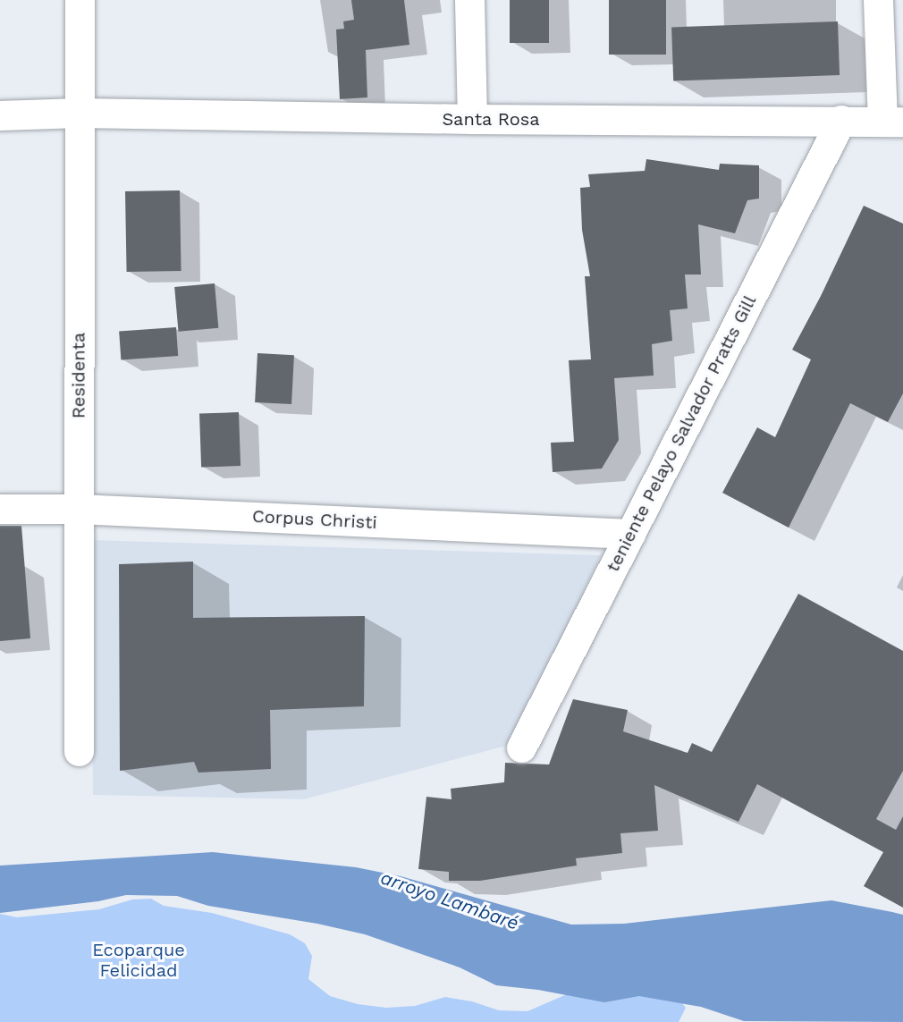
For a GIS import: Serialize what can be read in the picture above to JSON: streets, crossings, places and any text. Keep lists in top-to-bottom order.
{
  "streets": {
    "street": [
      "Santa Rosa",
      "Residenta",
      "teniente Pelayo Salvador Pratts Gill",
      "Corpus Christi"
    ]
  },
  "crossings": [
    ["Santa Rosa", "Residenta"],
    ["Santa Rosa", "teniente Pelayo Salvador Pratts Gill"],
    ["Residenta", "Corpus Christi"],
    ["teniente Pelayo Salvador Pratts Gill", "Corpus Christi"]
  ],
  "water": ["arroyo Lambaré"],
  "parks": ["Ecoparque Felicidad"]
}
